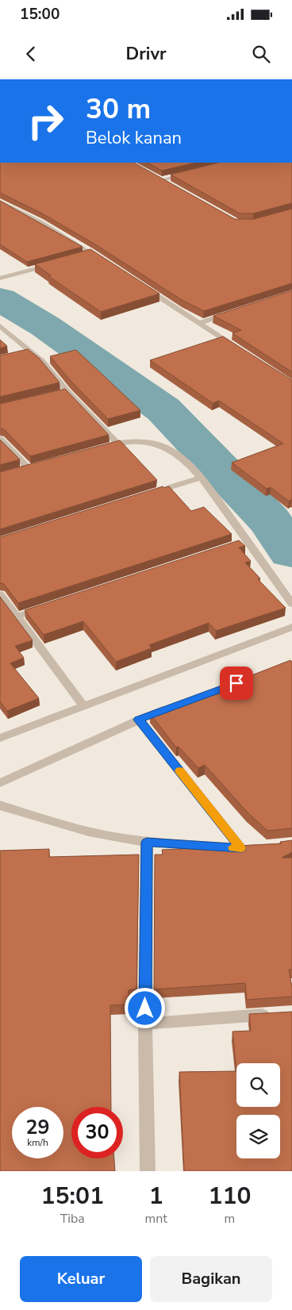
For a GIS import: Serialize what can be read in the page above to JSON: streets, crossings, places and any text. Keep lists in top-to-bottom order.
{
  "page": {
    "status": "15:00",
    "header": "Drivr",
    "turn": ["30 m", "Belok kanan"],
    "speed": "29 km/h",
    "limit": "30",
    "eta": [
      "15:01",
      "Tiba",
      "1",
      "mnt",
      "110",
      "m"
    ],
    "buttons": ["Keluar", "Bagikan"]
  }
}
